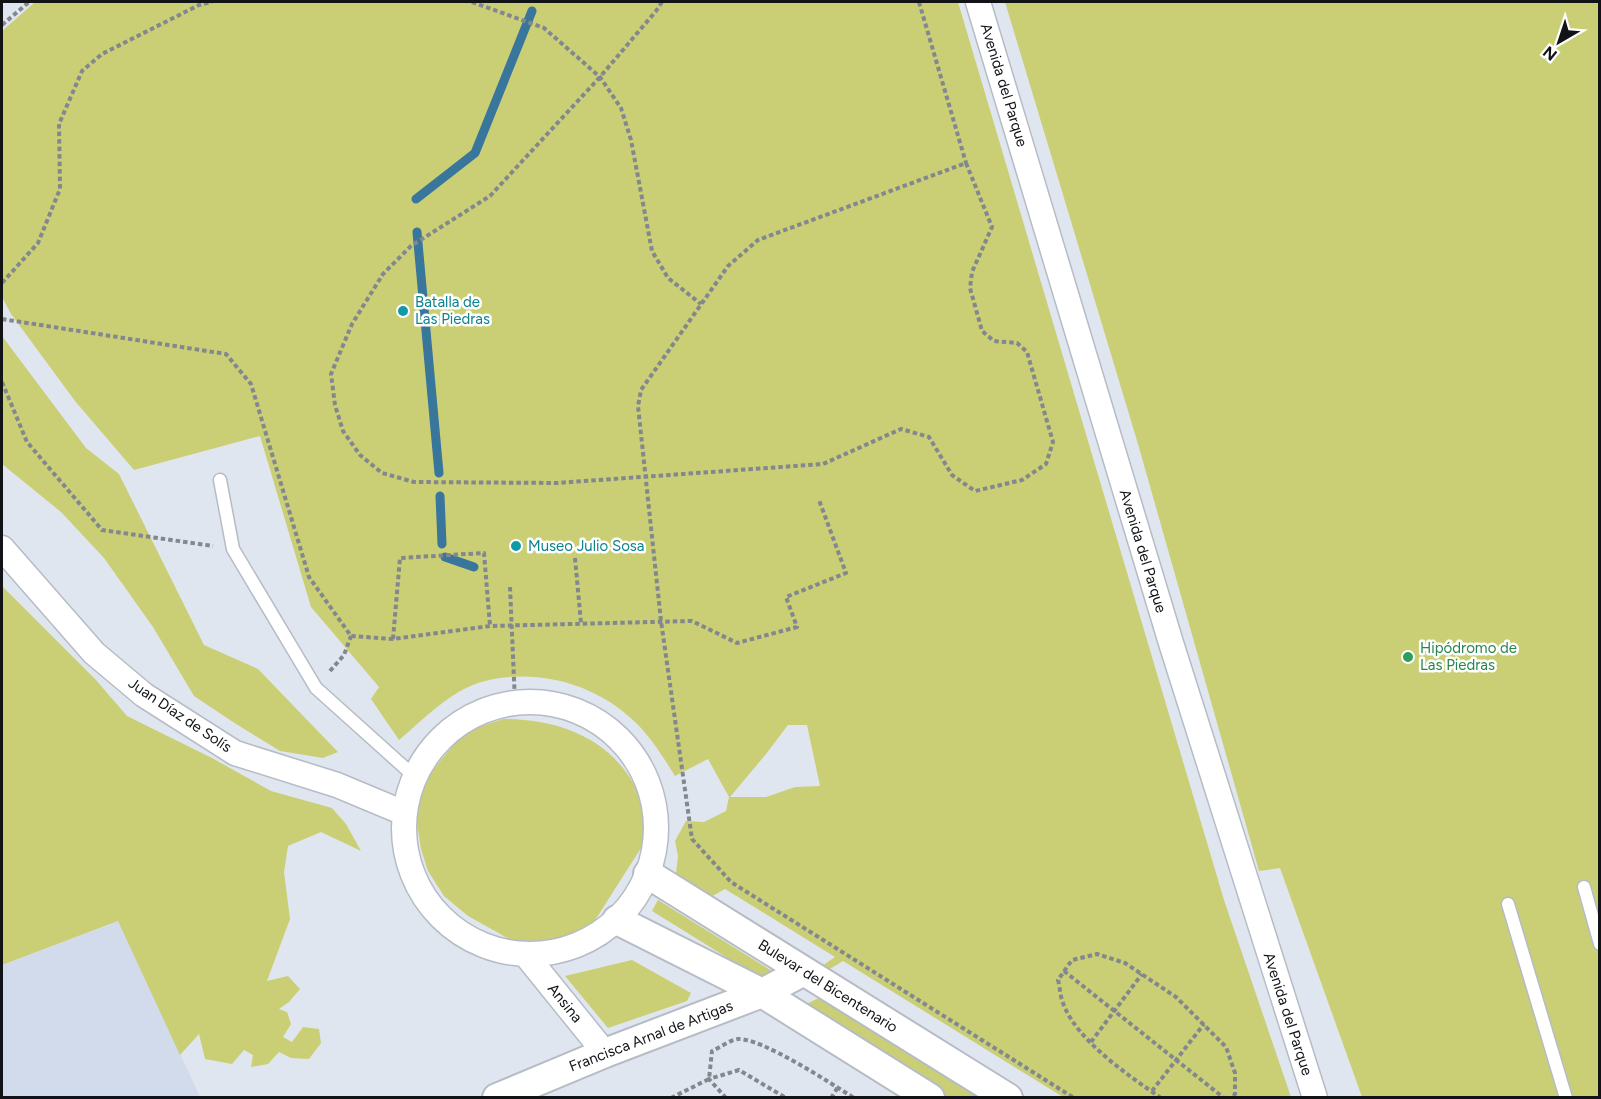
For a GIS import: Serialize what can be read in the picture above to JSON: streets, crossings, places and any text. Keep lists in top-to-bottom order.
{
  "streets": {
    "street": [
      "Avenida del Parque",
      "Juan Díaz de Solís",
      "Bulevar del Bicentenario",
      "Ansina",
      "Francisca Arnal de Artigas"
    ]
  },
  "crossings": [
    ["Bulevar del Bicentenario", "Francisca Arnal de Artigas"],
    ["Ansina", "Francisca Arnal de Artigas"]
  ],
  "places": ["Batalla de Las Piedras", "Museo Julio Sosa", "Hipódromo de Las Piedras"],
  "north": "bottom left"
}
